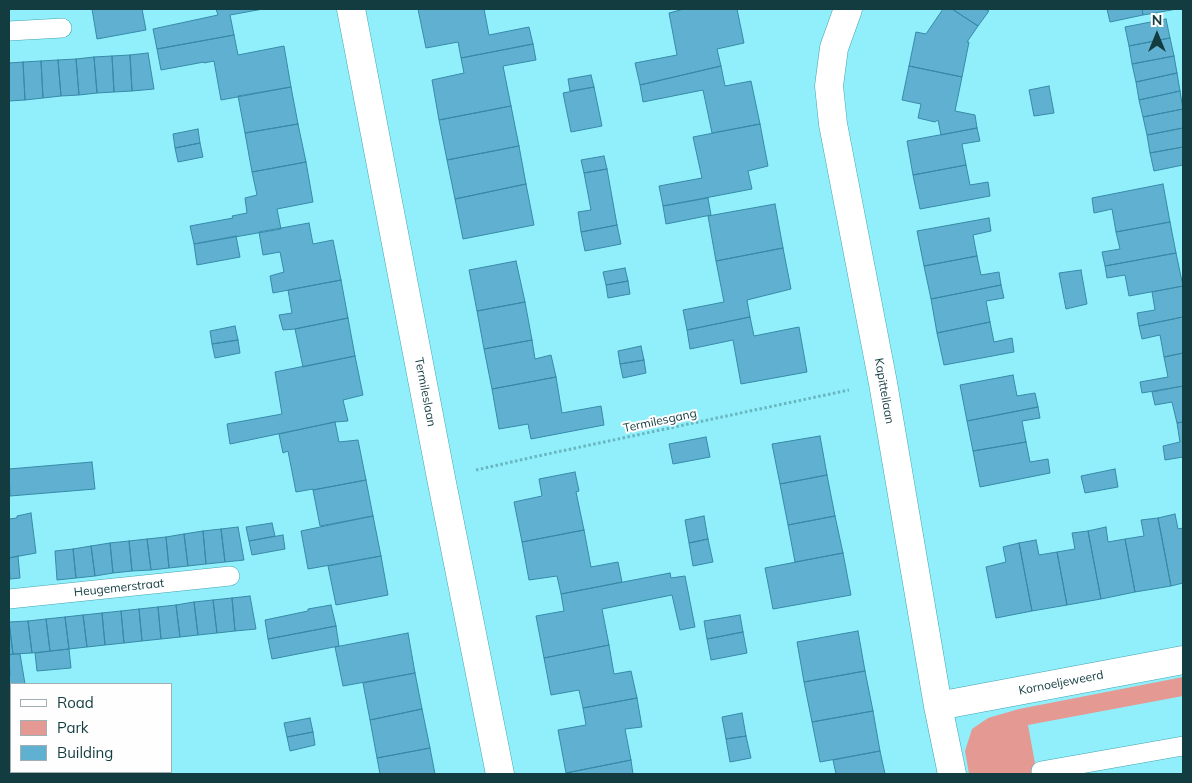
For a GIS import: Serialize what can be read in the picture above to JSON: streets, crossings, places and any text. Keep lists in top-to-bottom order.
{
  "streets": {
    "street": ["Kapittellaan", "Termileslaan", "Kornoeljeweerd"],
    "lane": ["Heugemerstraat"],
    "path": ["Termilesgang"]
  },
  "crossings": [
    ["Kapittellaan", "Termilesgang"],
    ["Kapittellaan", "Kornoeljeweerd"],
    ["Termileslaan", "Termilesgang"]
  ],
  "legend": ["Road", "Park", "Building"],
  "north": "top"
}
